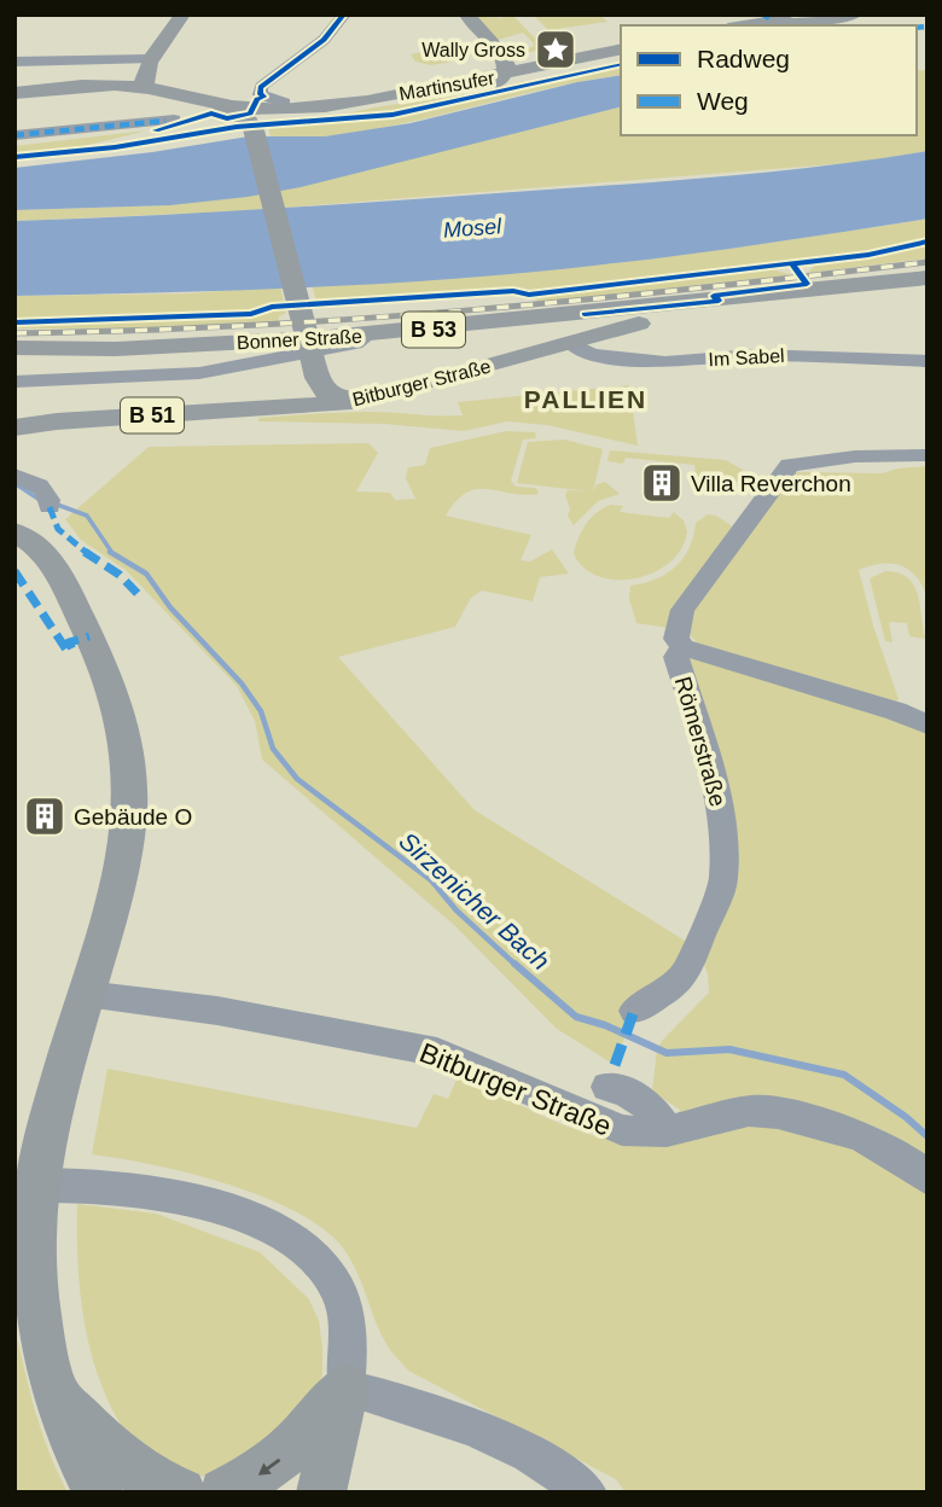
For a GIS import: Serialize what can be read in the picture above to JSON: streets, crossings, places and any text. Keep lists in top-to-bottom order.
{
  "streets": {
    "main road": [
      "Martinsufer",
      "B 53",
      "Bonner Straße",
      "Bitburger Straße",
      "B 51"
    ],
    "street": ["Im Sabel", "Römerstraße"]
  },
  "crossings": [
    ["Bonner Straße", "Bitburger Straße"],
    ["Bonner Straße", "B 51"],
    ["Im Sabel", "Bitburger Straße"],
    ["Bitburger Straße", "B 51"]
  ],
  "districts": ["PALLIEN"],
  "water": ["Mosel", "Sirzenicher Bach"],
  "places": {
    "place": ["Wally Gross"],
    "building": ["Villa Reverchon", "Gebäude O"]
  },
  "legend": ["Radweg", "Weg"]
}
